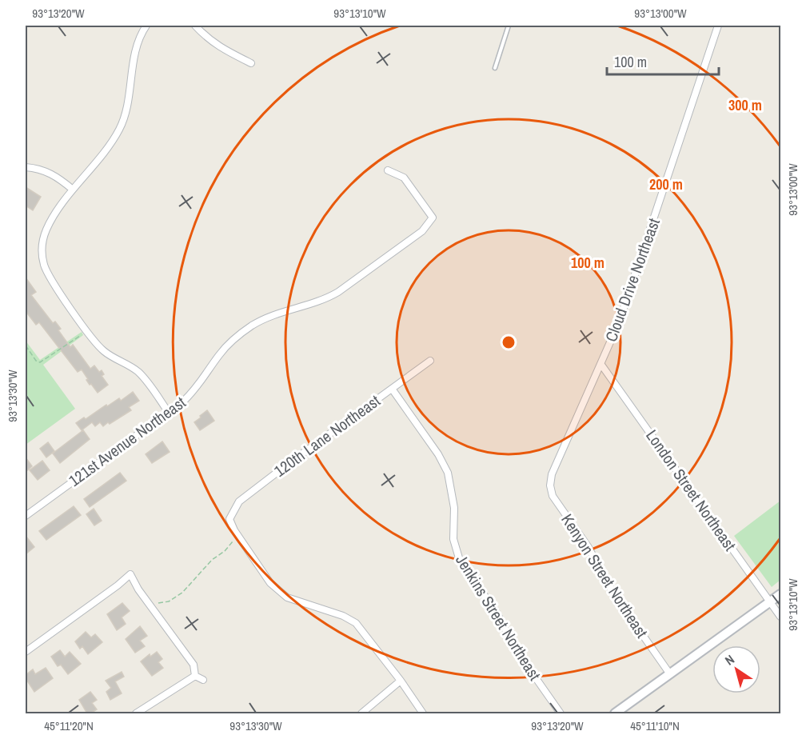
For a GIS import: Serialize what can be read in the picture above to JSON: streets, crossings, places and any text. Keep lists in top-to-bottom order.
{
  "streets": {
    "street": [
      "Cloud Drive Northeast",
      "120th Lane Northeast",
      "121st Avenue Northeast",
      "London Street Northeast",
      "Kenyon Street Northeast",
      "Jenkins Street Northeast"
    ]
  },
  "crossings": [
    ["Cloud Drive Northeast", "London Street Northeast"],
    ["Cloud Drive Northeast", "Kenyon Street Northeast"],
    ["120th Lane Northeast", "Jenkins Street Northeast"]
  ],
  "scale_bar": "100 m",
  "north": "top left",
  "coordinates": [
    "93°13'20\"W",
    "93°13'10\"W",
    "93°13'00\"W",
    "93°13'30\"W",
    "45°11'20\"N",
    "45°11'10\"N"
  ],
  "rings": ["300 m", "200 m", "100 m"]
}
